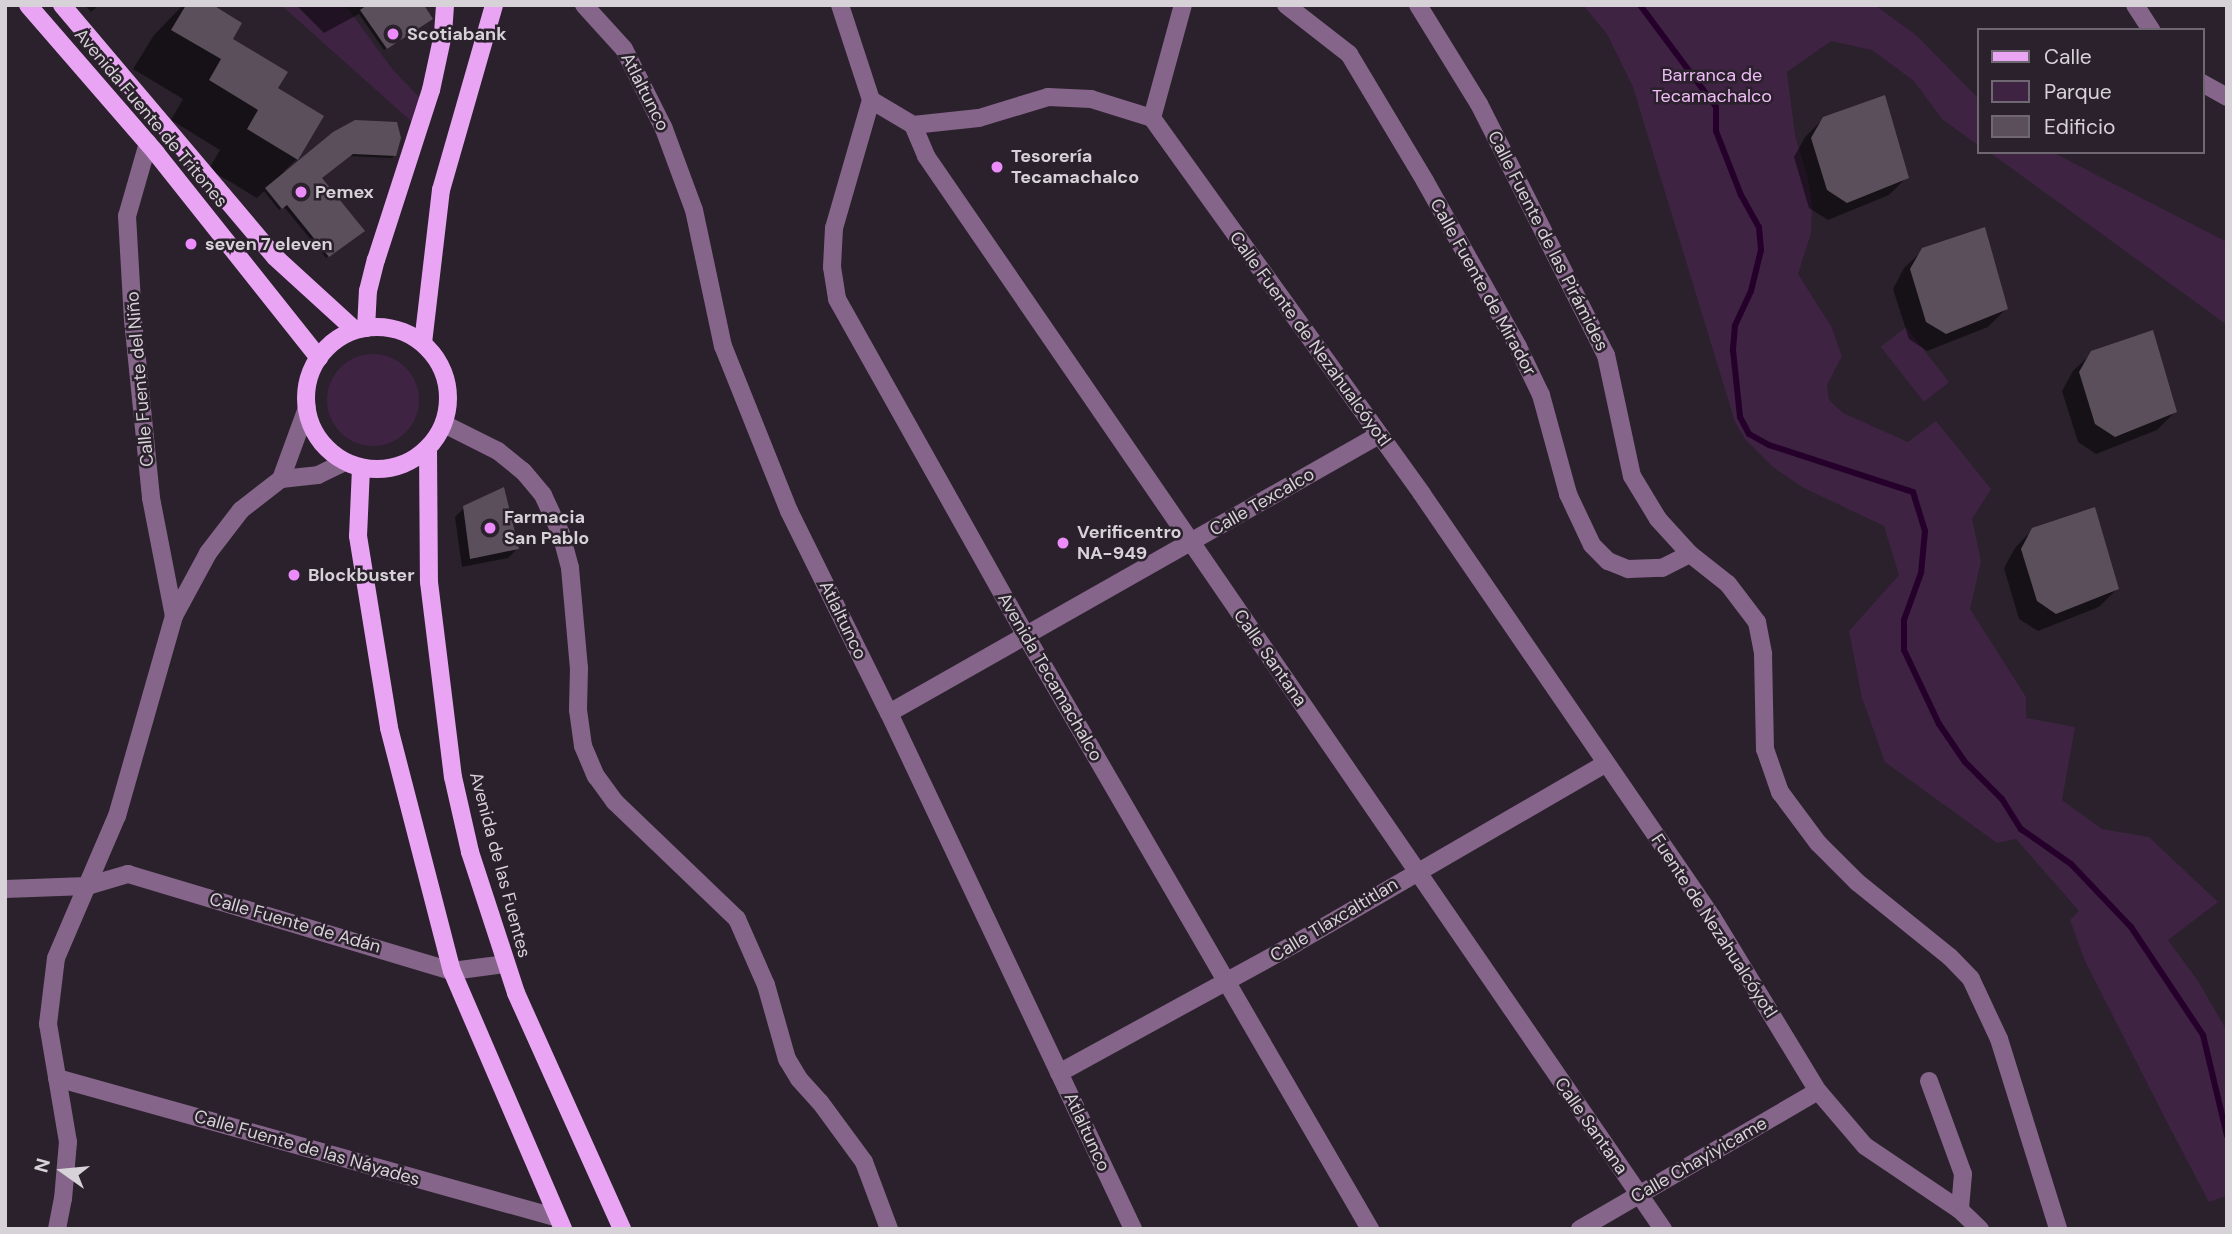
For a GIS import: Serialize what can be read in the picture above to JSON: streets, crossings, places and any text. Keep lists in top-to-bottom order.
{
  "streets": {
    "main road": ["Avenida Fuente de Tritones", "Avenida de las Fuentes"],
    "street": [
      "Atlaltunco",
      "Calle Fuente de las Pirámides",
      "Calle Fuente de Mirador",
      "Calle Fuente de Nezahualcóyotl",
      "Calle Fuente del Niño",
      "Calle Texcalco",
      "Calle Santana",
      "Avenida Tecamachalco",
      "Calle Tlaxcaltitlan",
      "Calle Fuente de Adán",
      "Fuente de Nezahualcóyotl",
      "Calle Fuente de las Náyades",
      "Calle Chayiyicame"
    ]
  },
  "crossings": [
    ["Atlaltunco", "Calle Texcalco"],
    ["Atlaltunco", "Calle Tlaxcaltitlan"],
    ["Avenida Fuente de Tritones", "Calle Fuente del Niño"],
    ["Avenida Fuente de Tritones", "Avenida de las Fuentes"],
    ["Calle Fuente de las Pirámides", "Calle Fuente de Mirador"],
    ["Calle Fuente de Nezahualcóyotl", "Calle Texcalco"],
    ["Calle Fuente de Nezahualcóyotl", "Calle Tlaxcaltitlan"],
    ["Calle Fuente de Nezahualcóyotl", "Fuente de Nezahualcóyotl"],
    ["Calle Texcalco", "Calle Santana"],
    ["Calle Texcalco", "Avenida Tecamachalco"],
    ["Calle Santana", "Calle Tlaxcaltitlan"],
    ["Calle Santana", "Calle Chayiyicame"],
    ["Avenida Tecamachalco", "Calle Tlaxcaltitlan"],
    ["Avenida de las Fuentes", "Calle Fuente de Adán"],
    ["Calle Tlaxcaltitlan", "Fuente de Nezahualcóyotl"],
    ["Fuente de Nezahualcóyotl", "Calle Chayiyicame"]
  ],
  "parks": ["Barranca de Tecamachalco"],
  "places": [
    "Scotiabank",
    "Tesorería Tecamachalco",
    "Pemex",
    "seven 7 eleven",
    "Farmacia San Pablo",
    "Verificentro NA-949",
    "Blockbuster"
  ],
  "legend": ["Calle", "Parque", "Edificio"],
  "north": "left"
}
